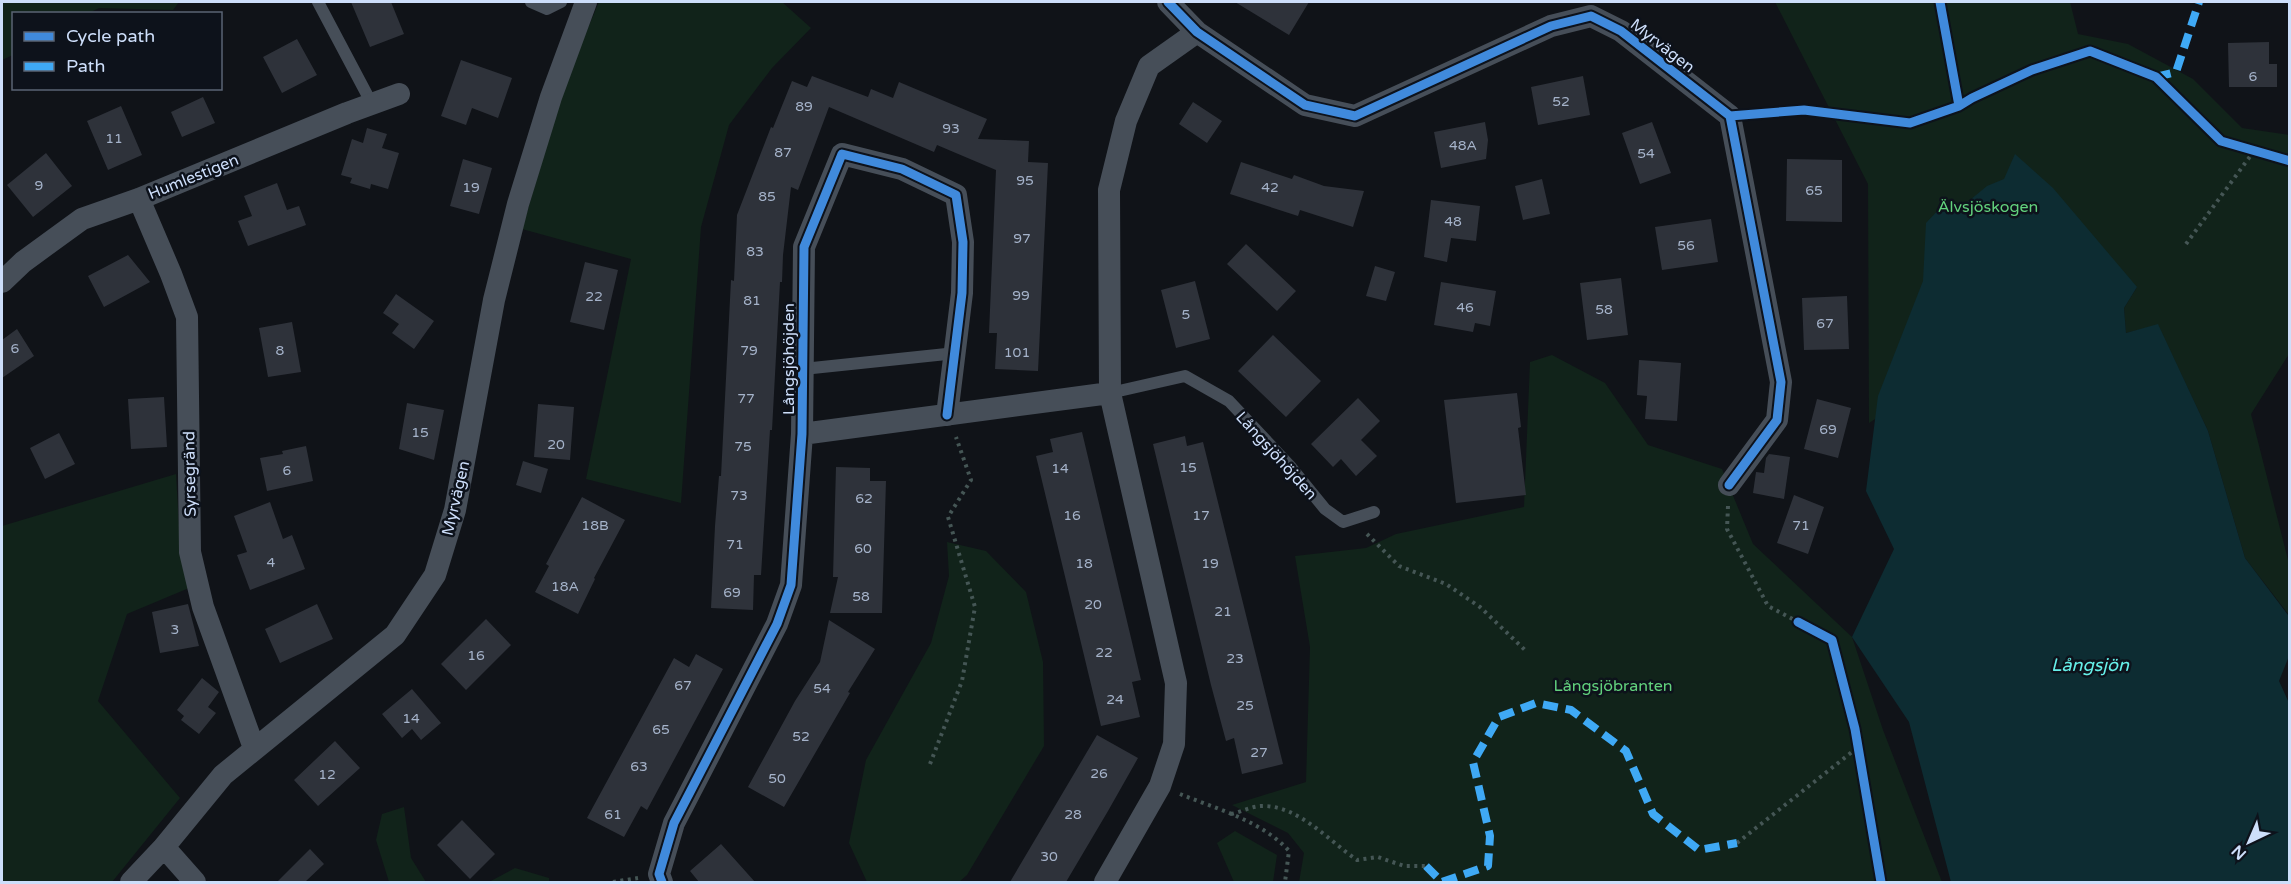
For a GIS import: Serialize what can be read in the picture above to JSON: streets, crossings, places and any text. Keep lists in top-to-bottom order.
{
  "streets": {
    "street": [
      "Myrvägen",
      "Humlestigen",
      "Långsjöhöjden",
      "Syrsegränd"
    ]
  },
  "crossings": [
    ["Myrvägen", "Syrsegränd"],
    ["Humlestigen", "Syrsegränd"]
  ],
  "water": ["Långsjön"],
  "parks": ["Älvsjöskogen", "Långsjöbranten"],
  "house_numbers": [
    "6",
    "52",
    "89",
    "93",
    "11",
    "48A",
    "87",
    "54",
    "95",
    "9",
    "19",
    "42",
    "65",
    "85",
    "48",
    "97",
    "56",
    "83",
    "99",
    "22",
    "81",
    "46",
    "58",
    "5",
    "67",
    "6",
    "8",
    "79",
    "101",
    "77",
    "69",
    "15",
    "20",
    "75",
    "15",
    "14",
    "6",
    "73",
    "62",
    "16",
    "17",
    "18B",
    "71",
    "71",
    "60",
    "4",
    "18",
    "19",
    "18A",
    "69",
    "58",
    "20",
    "21",
    "3",
    "22",
    "16",
    "23",
    "67",
    "54",
    "24",
    "25",
    "14",
    "65",
    "52",
    "27",
    "63",
    "26",
    "12",
    "50",
    "61",
    "28",
    "30"
  ],
  "legend": ["Cycle path", "Path"],
  "north": "bottom left"
}
